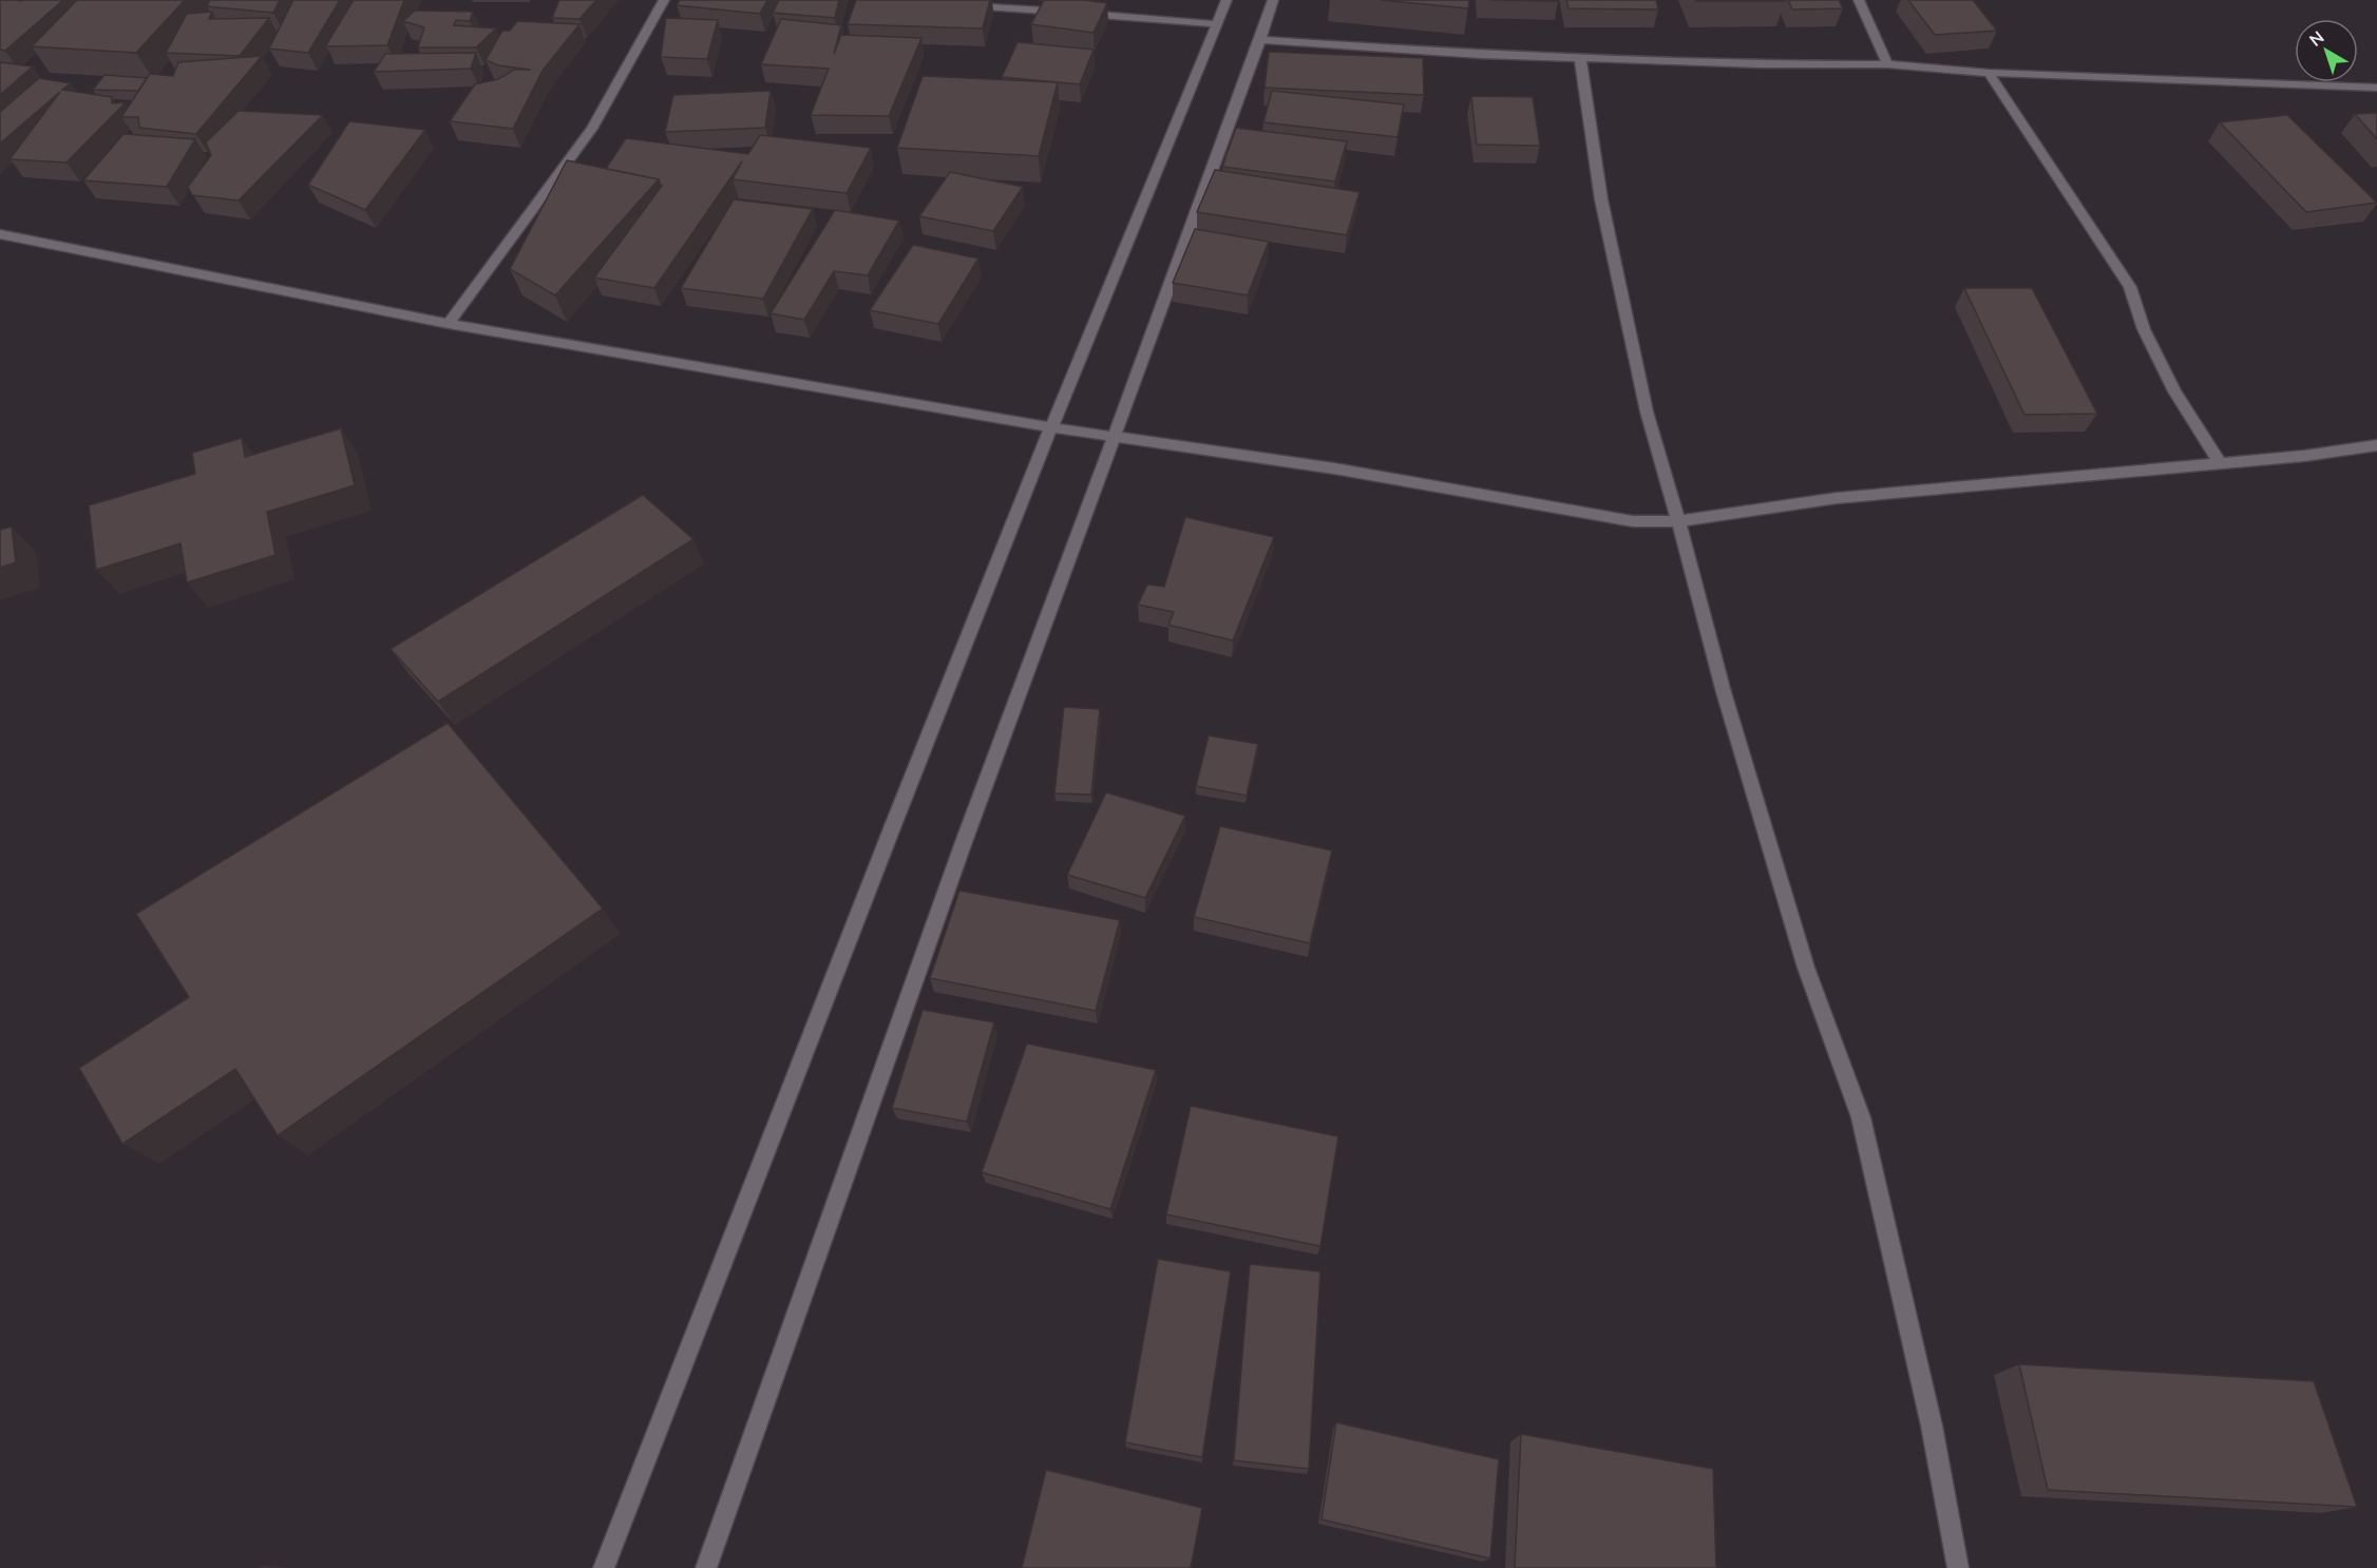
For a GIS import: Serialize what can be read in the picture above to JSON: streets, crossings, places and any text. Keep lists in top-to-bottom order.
{
  "north": "top left"
}
